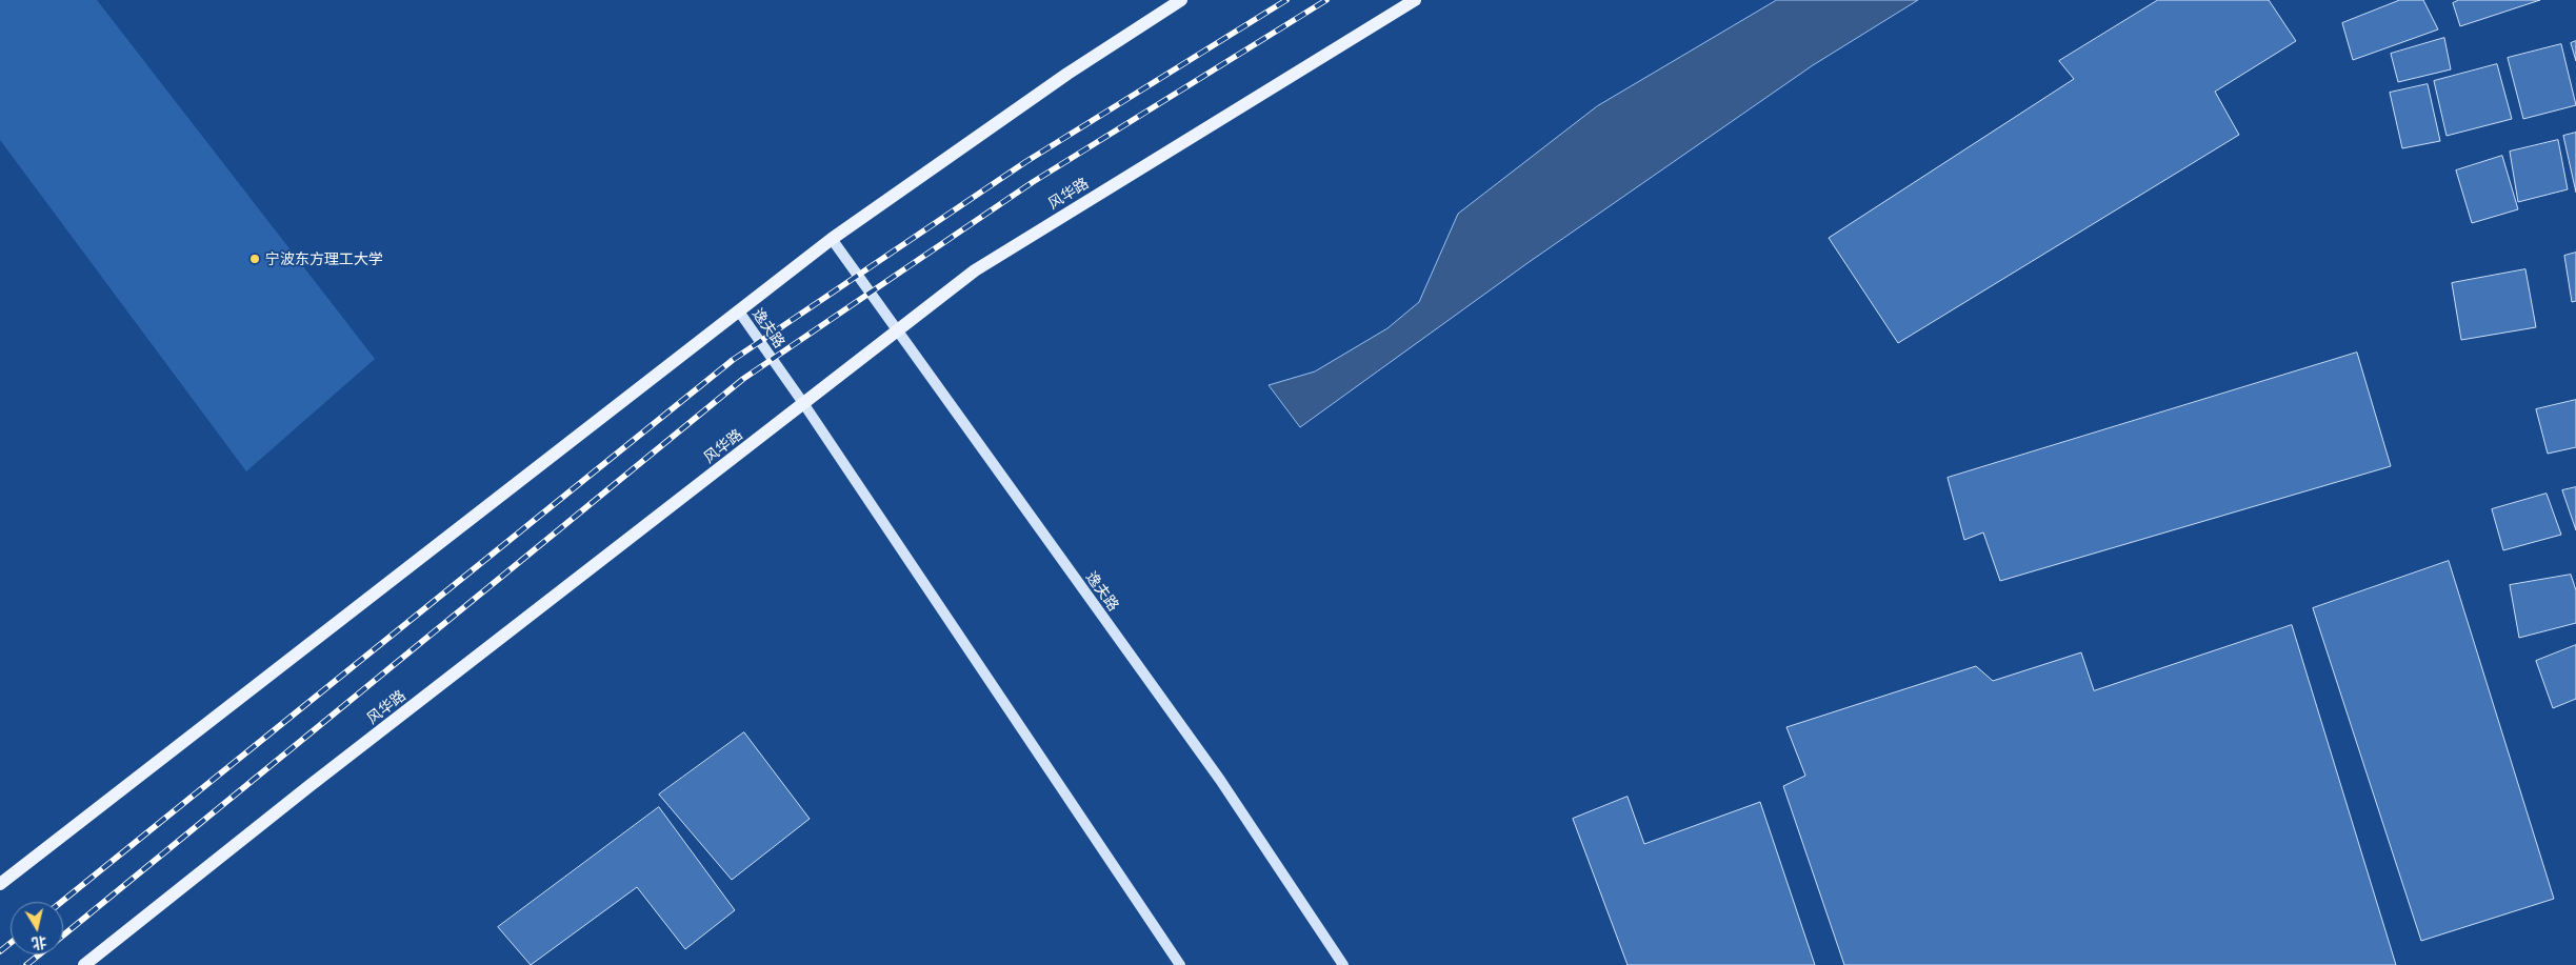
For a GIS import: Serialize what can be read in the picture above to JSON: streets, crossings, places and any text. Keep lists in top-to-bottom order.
{
  "streets": {
    "main road": ["风华路", "逸夫路"]
  },
  "crossings": [
    ["风华路", "逸夫路"]
  ],
  "places": ["宁波东方理工大学"],
  "north": "bottom"
}
